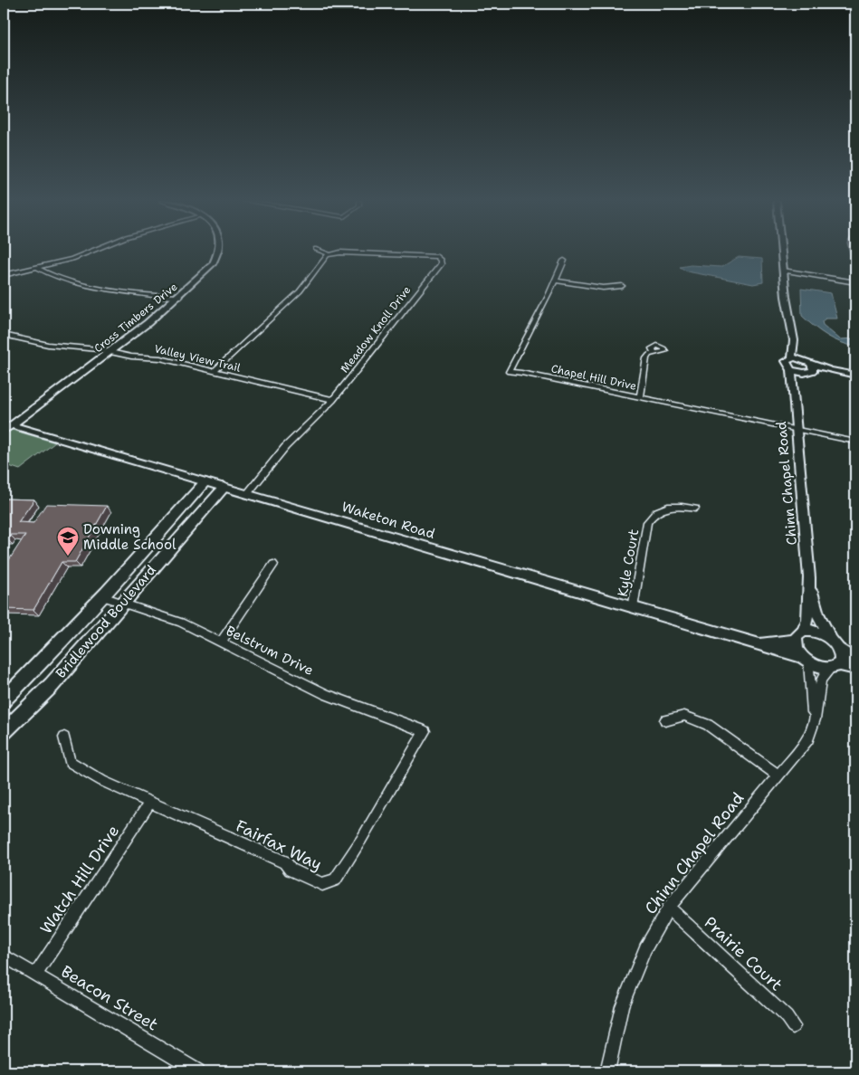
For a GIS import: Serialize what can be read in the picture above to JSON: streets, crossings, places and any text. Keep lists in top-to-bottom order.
{
  "streets": {
    "main road": ["Bridlewood Boulevard"],
    "street": [
      "Cross Timbers Drive",
      "Meadow Knoll Drive",
      "Valley View Trail",
      "Chapel Hill Drive",
      "Chinn Chapel Road",
      "Waketon Road",
      "Kyle Court",
      "Belstrum Drive",
      "Fairfax Way",
      "Watch Hill Drive",
      "Prairie Court",
      "Beacon Street"
    ]
  },
  "crossings": [
    ["Cross Timbers Drive", "Valley View Trail"],
    ["Cross Timbers Drive", "Waketon Road"],
    ["Meadow Knoll Drive", "Valley View Trail"],
    ["Meadow Knoll Drive", "Waketon Road"],
    ["Chapel Hill Drive", "Chinn Chapel Road"],
    ["Chinn Chapel Road", "Waketon Road"],
    ["Chinn Chapel Road", "Prairie Court"],
    ["Waketon Road", "Kyle Court"],
    ["Waketon Road", "Bridlewood Boulevard"],
    ["Bridlewood Boulevard", "Belstrum Drive"],
    ["Belstrum Drive", "Fairfax Way"],
    ["Fairfax Way", "Watch Hill Drive"],
    ["Watch Hill Drive", "Beacon Street"]
  ],
  "places": {
    "school or university": ["Downing Middle School"]
  }
}
